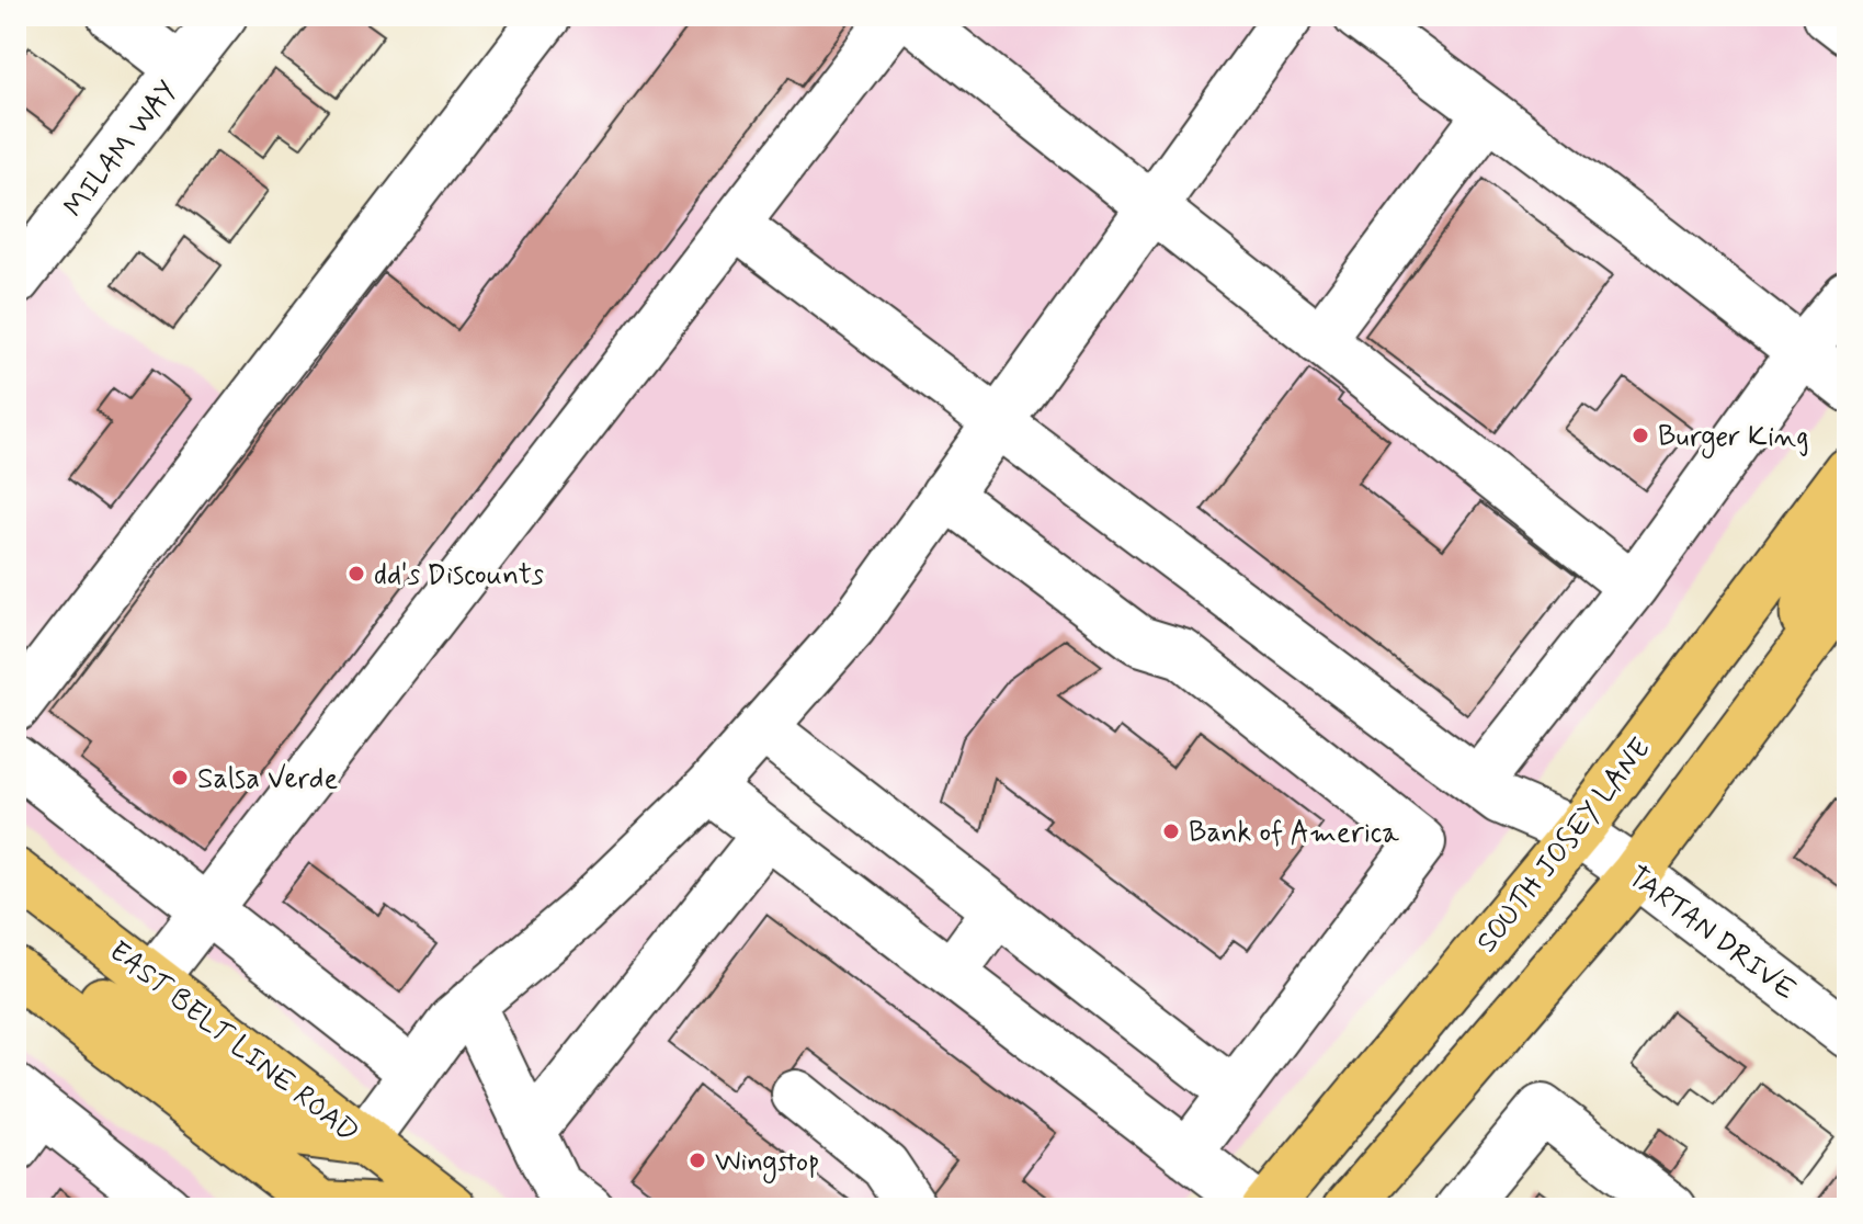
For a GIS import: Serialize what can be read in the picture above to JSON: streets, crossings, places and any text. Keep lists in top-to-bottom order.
{
  "streets": {
    "main road": ["SOUTH JOSEY LANE", "EAST BELT LINE ROAD"],
    "street": ["MILAM WAY", "TARTAN DRIVE"]
  },
  "crossings": [
    ["SOUTH JOSEY LANE", "TARTAN DRIVE"]
  ],
  "places": [
    "Burger King",
    "dd's Discounts",
    "Salsa Verde",
    "Bank of America",
    "Wingstop"
  ]
}
